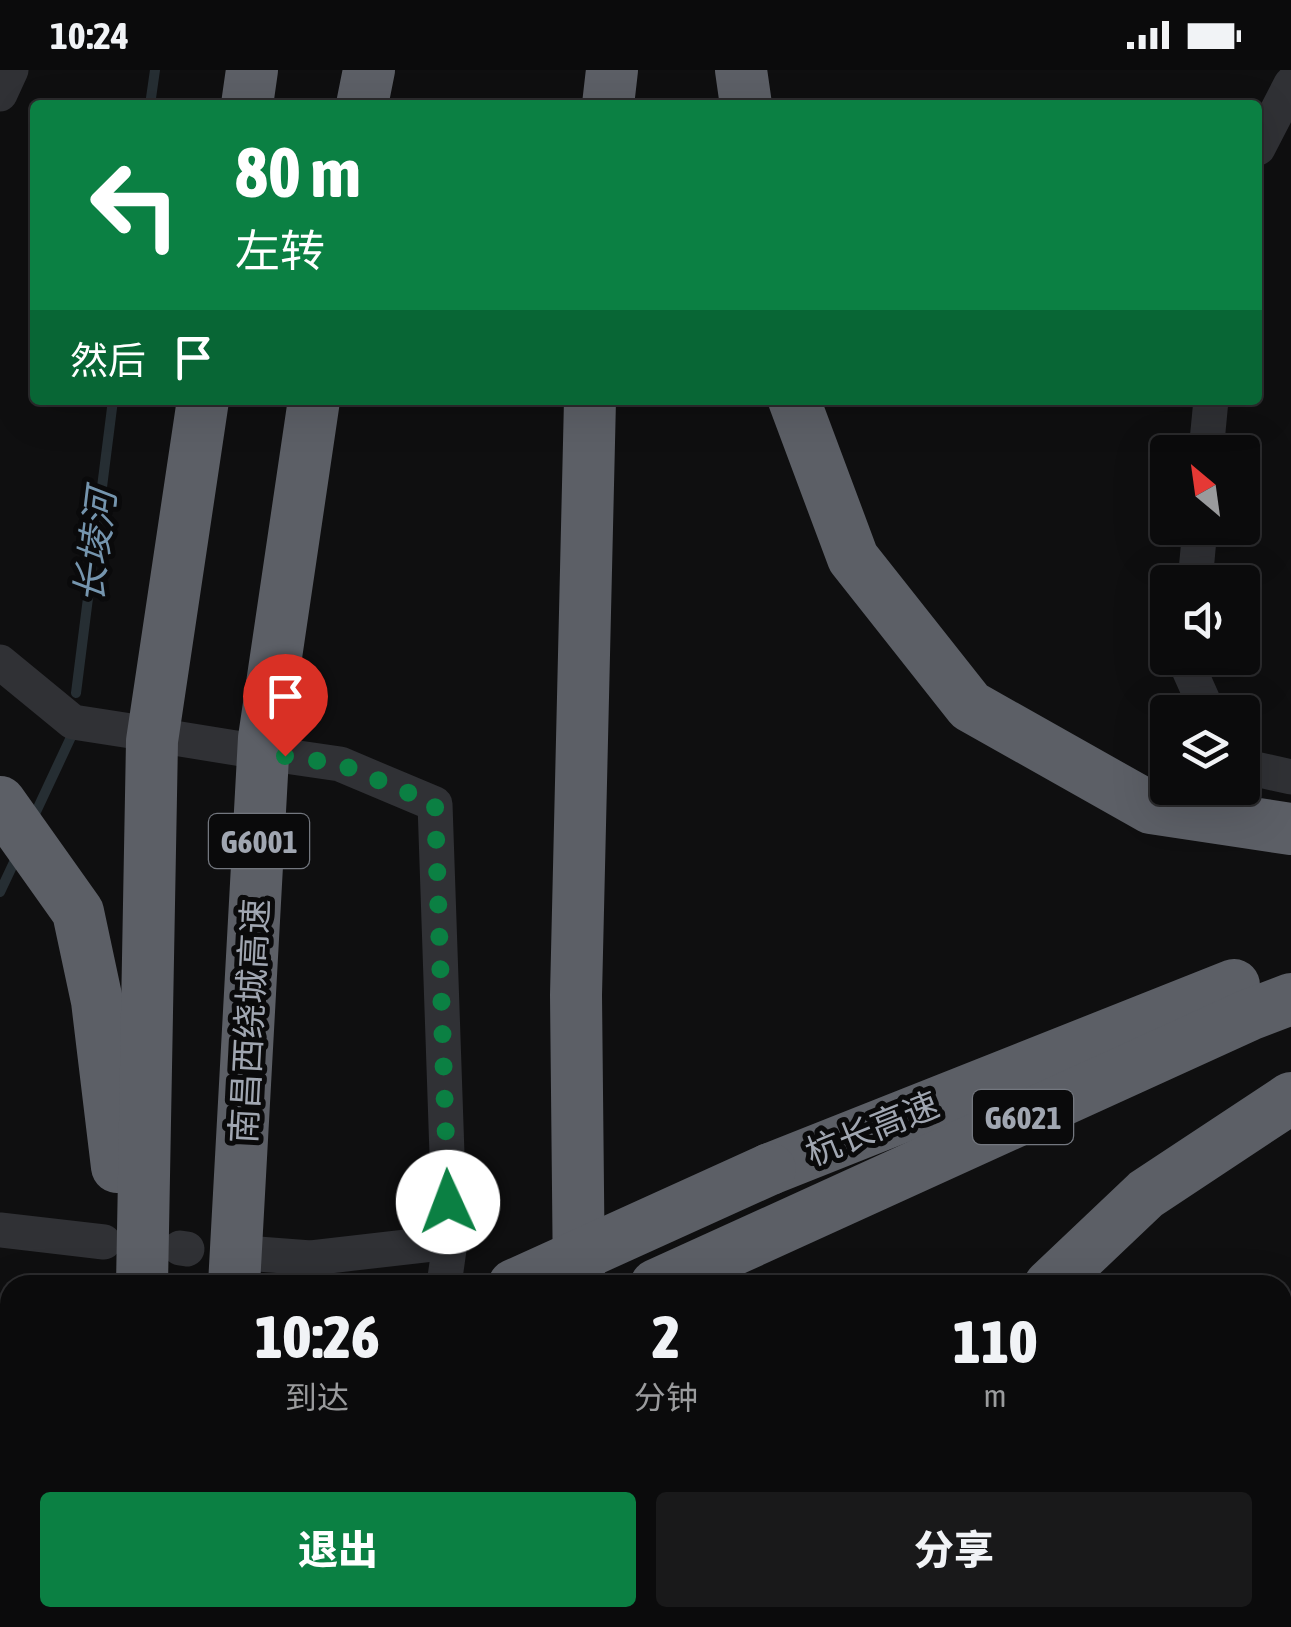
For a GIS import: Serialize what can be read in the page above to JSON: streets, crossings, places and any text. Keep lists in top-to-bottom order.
{
  "streets": {
    "highway": [
      "G6001",
      "南昌西绕城高速",
      "G6021",
      "杭长高速"
    ]
  },
  "water": ["长堎河"],
  "north": "top left",
  "page": {
    "status": "10:24",
    "turn": ["80 m", "左转"],
    "then": "然后",
    "eta": [
      "10:26",
      "到达",
      "2",
      "分钟",
      "110",
      "m"
    ],
    "buttons": ["退出", "分享"]
  }
}
